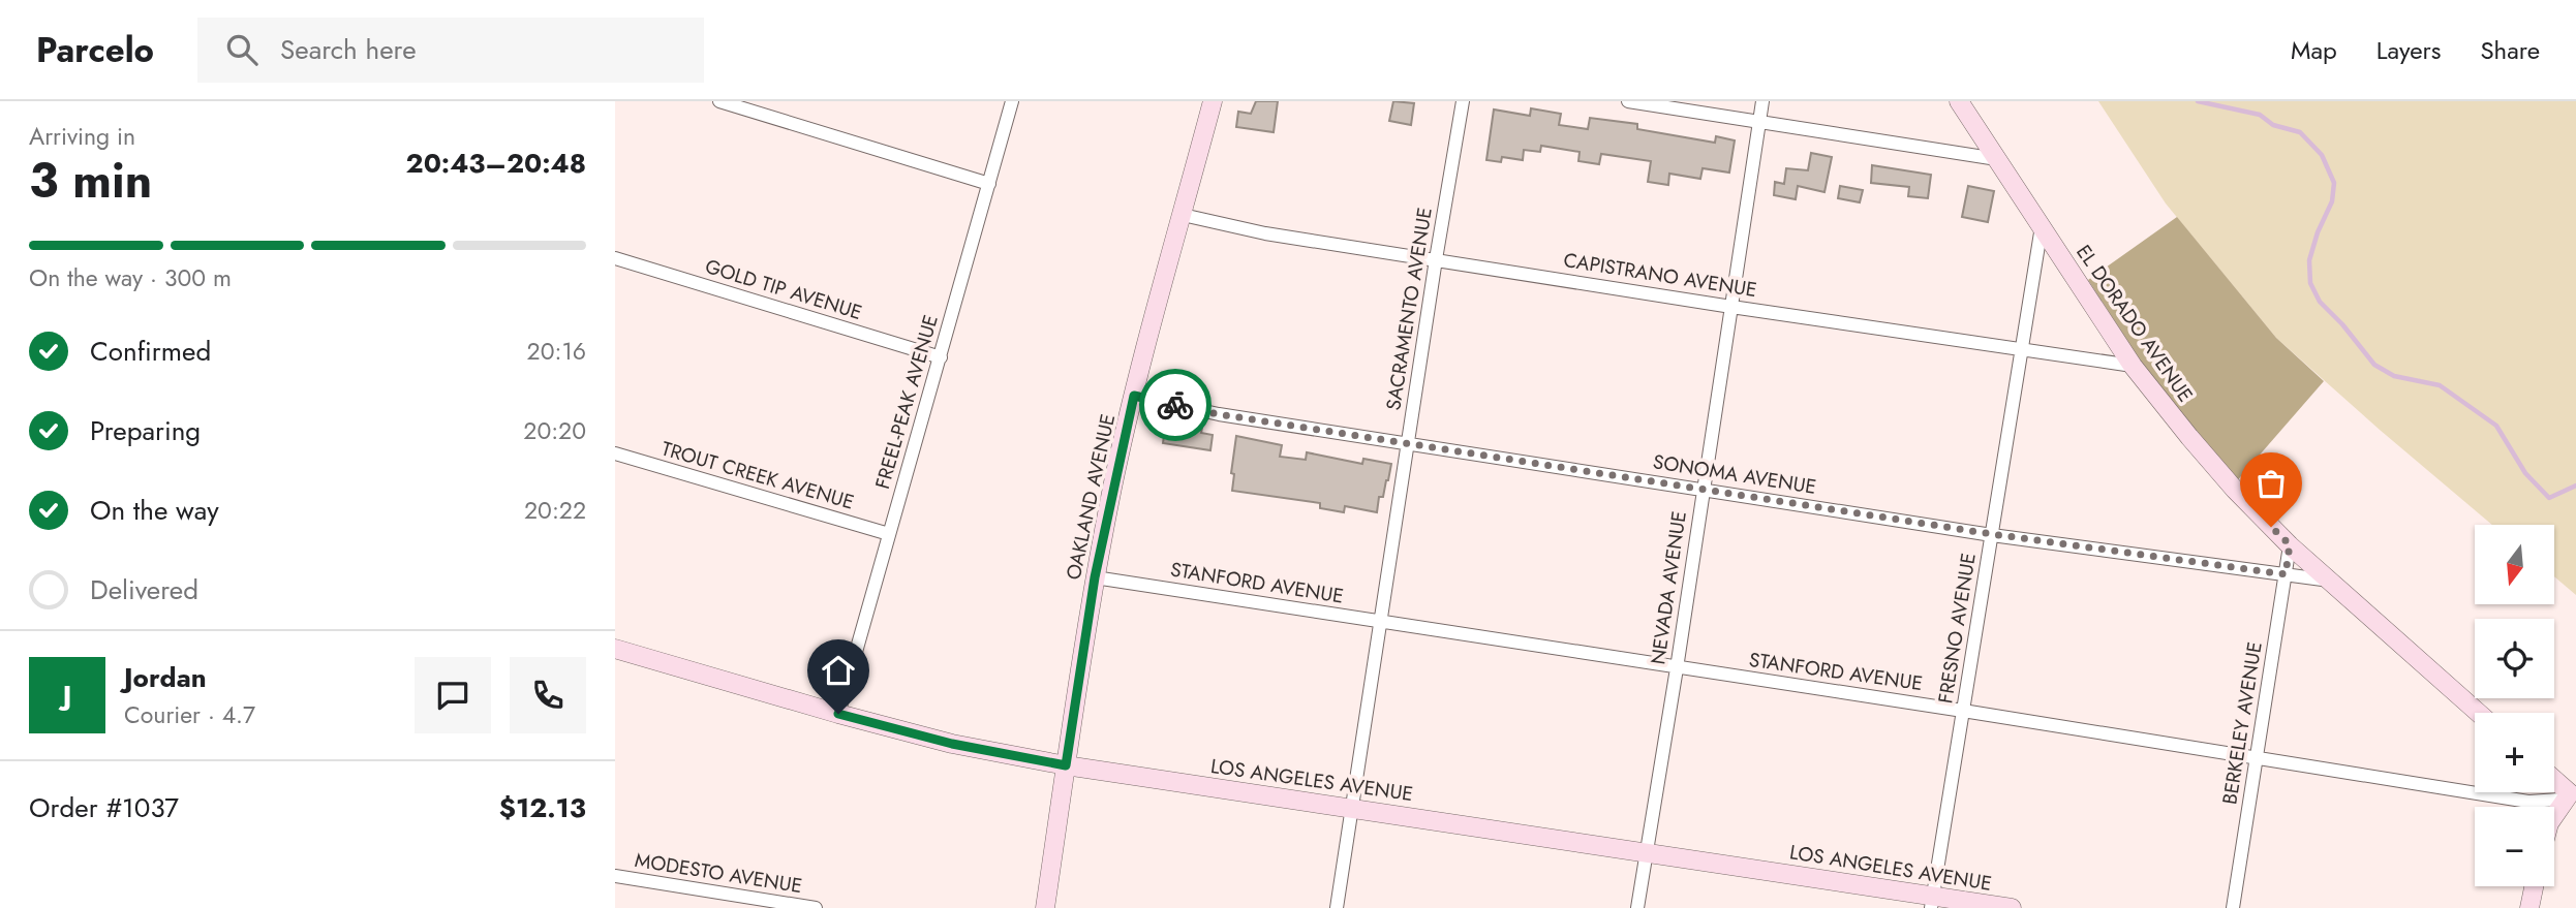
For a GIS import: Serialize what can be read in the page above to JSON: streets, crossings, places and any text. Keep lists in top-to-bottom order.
{
  "streets": {
    "street": [
      "CAPISTRANO AVENUE",
      "GOLD TIP AVENUE",
      "SACRAMENTO AVENUE",
      "EL DORADO AVENUE",
      "FREEL-PEAK AVENUE",
      "SONOMA AVENUE",
      "TROUT CREEK AVENUE",
      "OAKLAND AVENUE",
      "STANFORD AVENUE",
      "NEVADA AVENUE",
      "FRESNO AVENUE",
      "BERKELEY AVENUE",
      "LOS ANGELES AVENUE",
      "MODESTO AVENUE"
    ]
  },
  "crossings": [
    ["CAPISTRANO AVENUE", "SACRAMENTO AVENUE"],
    ["CAPISTRANO AVENUE", "EL DORADO AVENUE"],
    ["CAPISTRANO AVENUE", "OAKLAND AVENUE"],
    ["CAPISTRANO AVENUE", "NEVADA AVENUE"],
    ["CAPISTRANO AVENUE", "FRESNO AVENUE"],
    ["GOLD TIP AVENUE", "FREEL-PEAK AVENUE"],
    ["SACRAMENTO AVENUE", "SONOMA AVENUE"],
    ["SACRAMENTO AVENUE", "STANFORD AVENUE"],
    ["SACRAMENTO AVENUE", "LOS ANGELES AVENUE"],
    ["EL DORADO AVENUE", "SONOMA AVENUE"],
    ["EL DORADO AVENUE", "FRESNO AVENUE"],
    ["EL DORADO AVENUE", "BERKELEY AVENUE"],
    ["FREEL-PEAK AVENUE", "TROUT CREEK AVENUE"],
    ["FREEL-PEAK AVENUE", "LOS ANGELES AVENUE"],
    ["SONOMA AVENUE", "OAKLAND AVENUE"],
    ["SONOMA AVENUE", "NEVADA AVENUE"],
    ["SONOMA AVENUE", "FRESNO AVENUE"],
    ["SONOMA AVENUE", "BERKELEY AVENUE"],
    ["OAKLAND AVENUE", "STANFORD AVENUE"],
    ["OAKLAND AVENUE", "LOS ANGELES AVENUE"],
    ["STANFORD AVENUE", "NEVADA AVENUE"],
    ["STANFORD AVENUE", "FRESNO AVENUE"],
    ["STANFORD AVENUE", "BERKELEY AVENUE"],
    ["NEVADA AVENUE", "LOS ANGELES AVENUE"],
    ["FRESNO AVENUE", "LOS ANGELES AVENUE"]
  ],
  "north": "bottom",
  "page": {
    "header": "Parcelo",
    "search": "Search here",
    "nav": ["Map", "Layers", "Share"],
    "heading": ["3 min", "Arriving in", "20:43–20:48"],
    "panel": [
      "Jordan",
      "Courier · 4.7",
      "Order #1037",
      "$12.13"
    ],
    "bar": "On the way · 300 m",
    "list": [
      ["Confirmed", "20:16"],
      ["Preparing", "20:20"],
      ["On the way", "20:22"],
      "Delivered"
    ],
    "map_buttons": ["+", "−"],
    "round": "J"
  }
}
